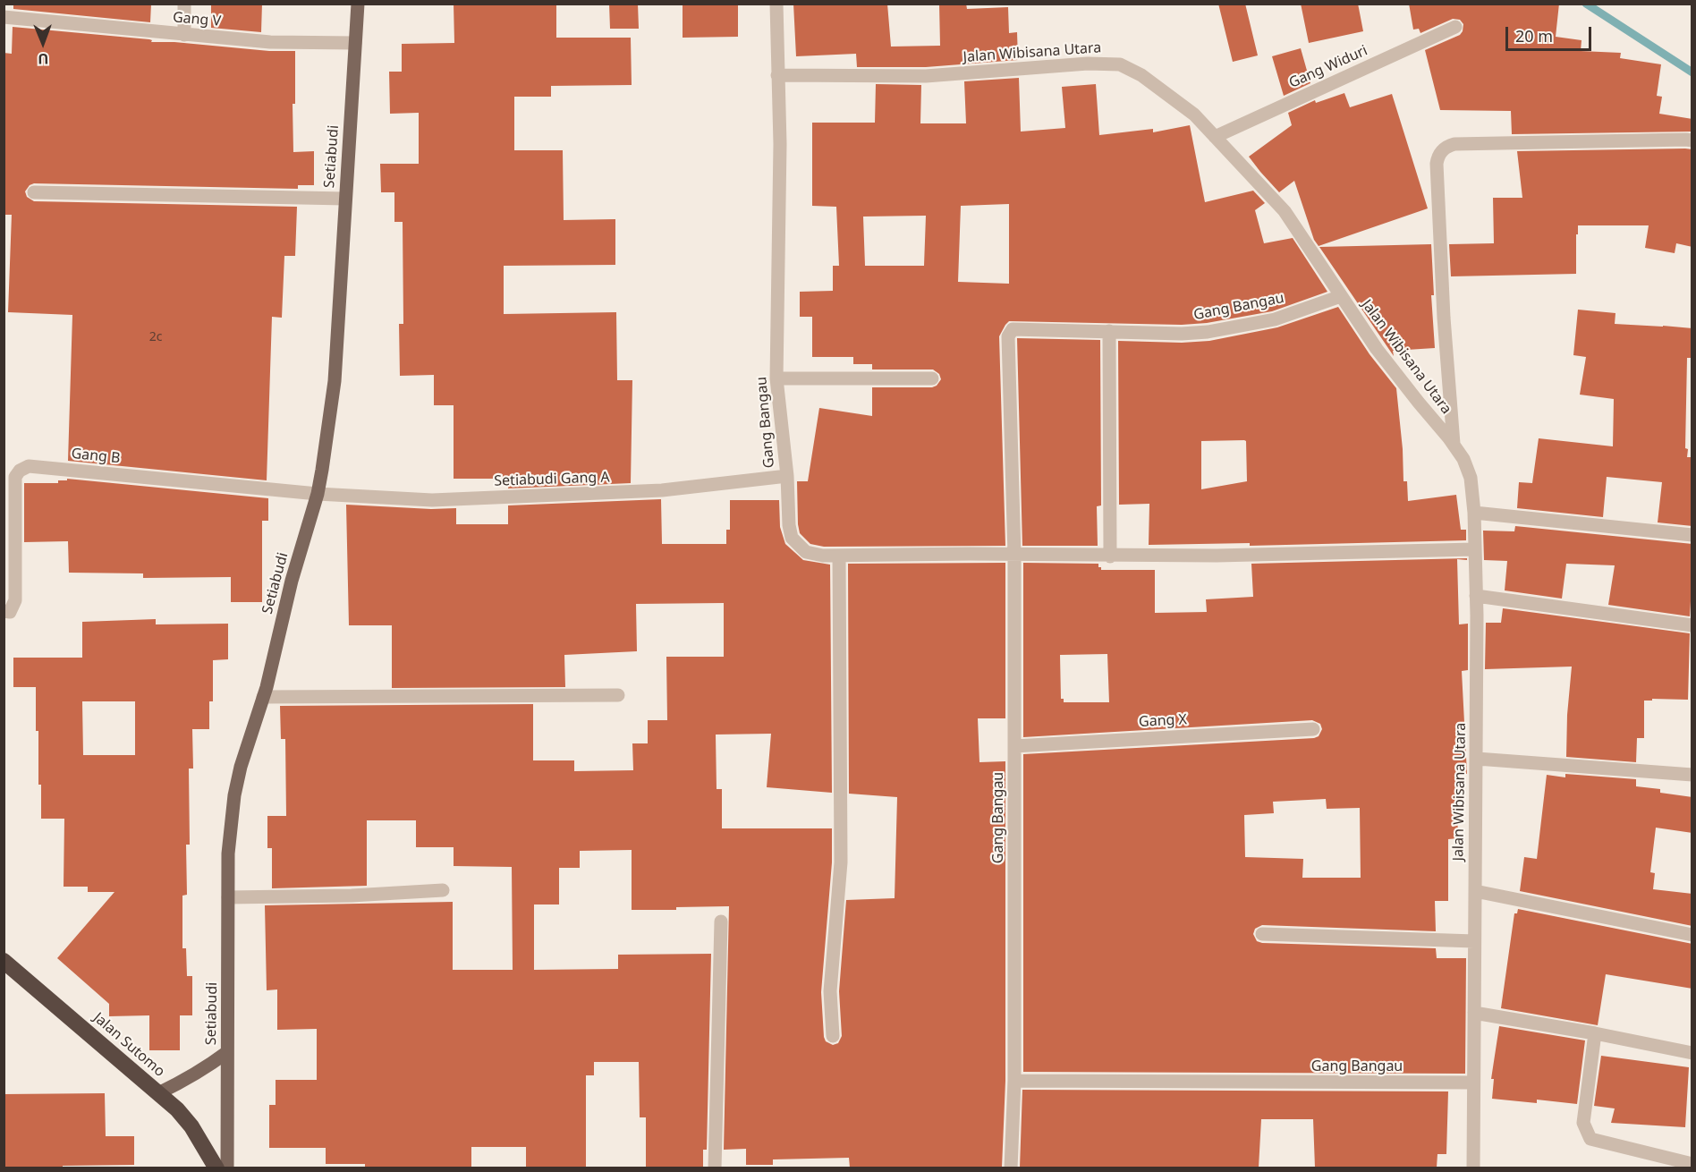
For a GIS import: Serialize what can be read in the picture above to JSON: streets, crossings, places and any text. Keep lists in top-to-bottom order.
{
  "streets": {
    "highway": ["Jalan Sutomo"],
    "main road": ["Setiabudi"],
    "street": [
      "Gang V",
      "Jalan Wibisana Utara",
      "Gang Widuri",
      "Gang Bangau",
      "Gang B",
      "Setiabudi Gang A",
      "Gang X"
    ]
  },
  "crossings": [
    ["Gang V", "Setiabudi"],
    ["Jalan Wibisana Utara", "Gang Widuri"],
    ["Jalan Wibisana Utara", "Gang Bangau"],
    ["Setiabudi", "Gang B"],
    ["Setiabudi", "Setiabudi Gang A"],
    ["Gang Bangau", "Setiabudi Gang A"],
    ["Gang Bangau", "Gang X"],
    ["Gang B", "Setiabudi Gang A"]
  ],
  "house_numbers": ["2c"],
  "scale_bar": "20 m",
  "north": "bottom"
}
